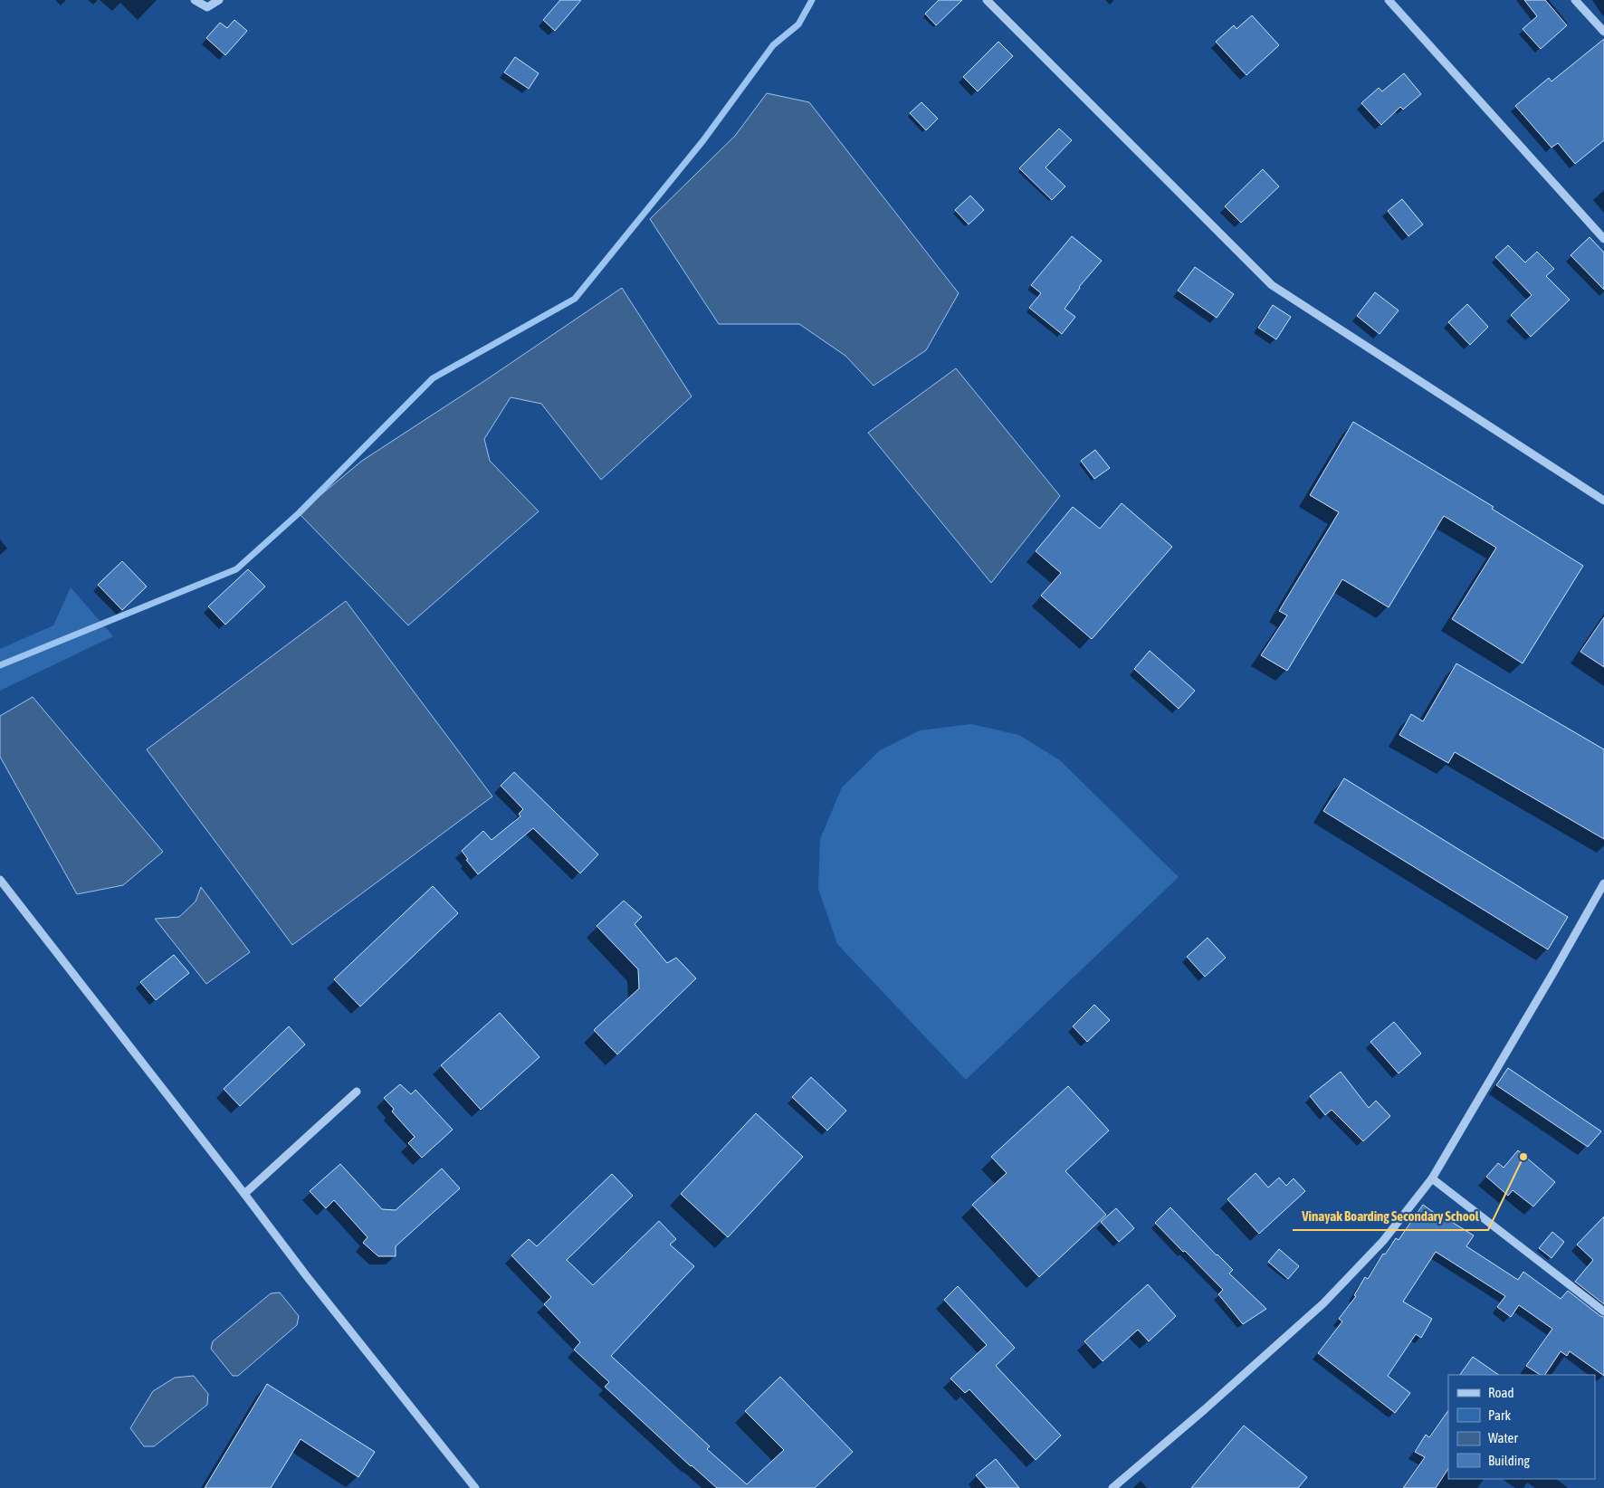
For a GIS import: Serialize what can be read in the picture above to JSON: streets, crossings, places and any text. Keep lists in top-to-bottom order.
{
  "places": ["Vinayak Boarding Secondary School"],
  "legend": [
    "Road",
    "Park",
    "Water",
    "Building"
  ]
}
